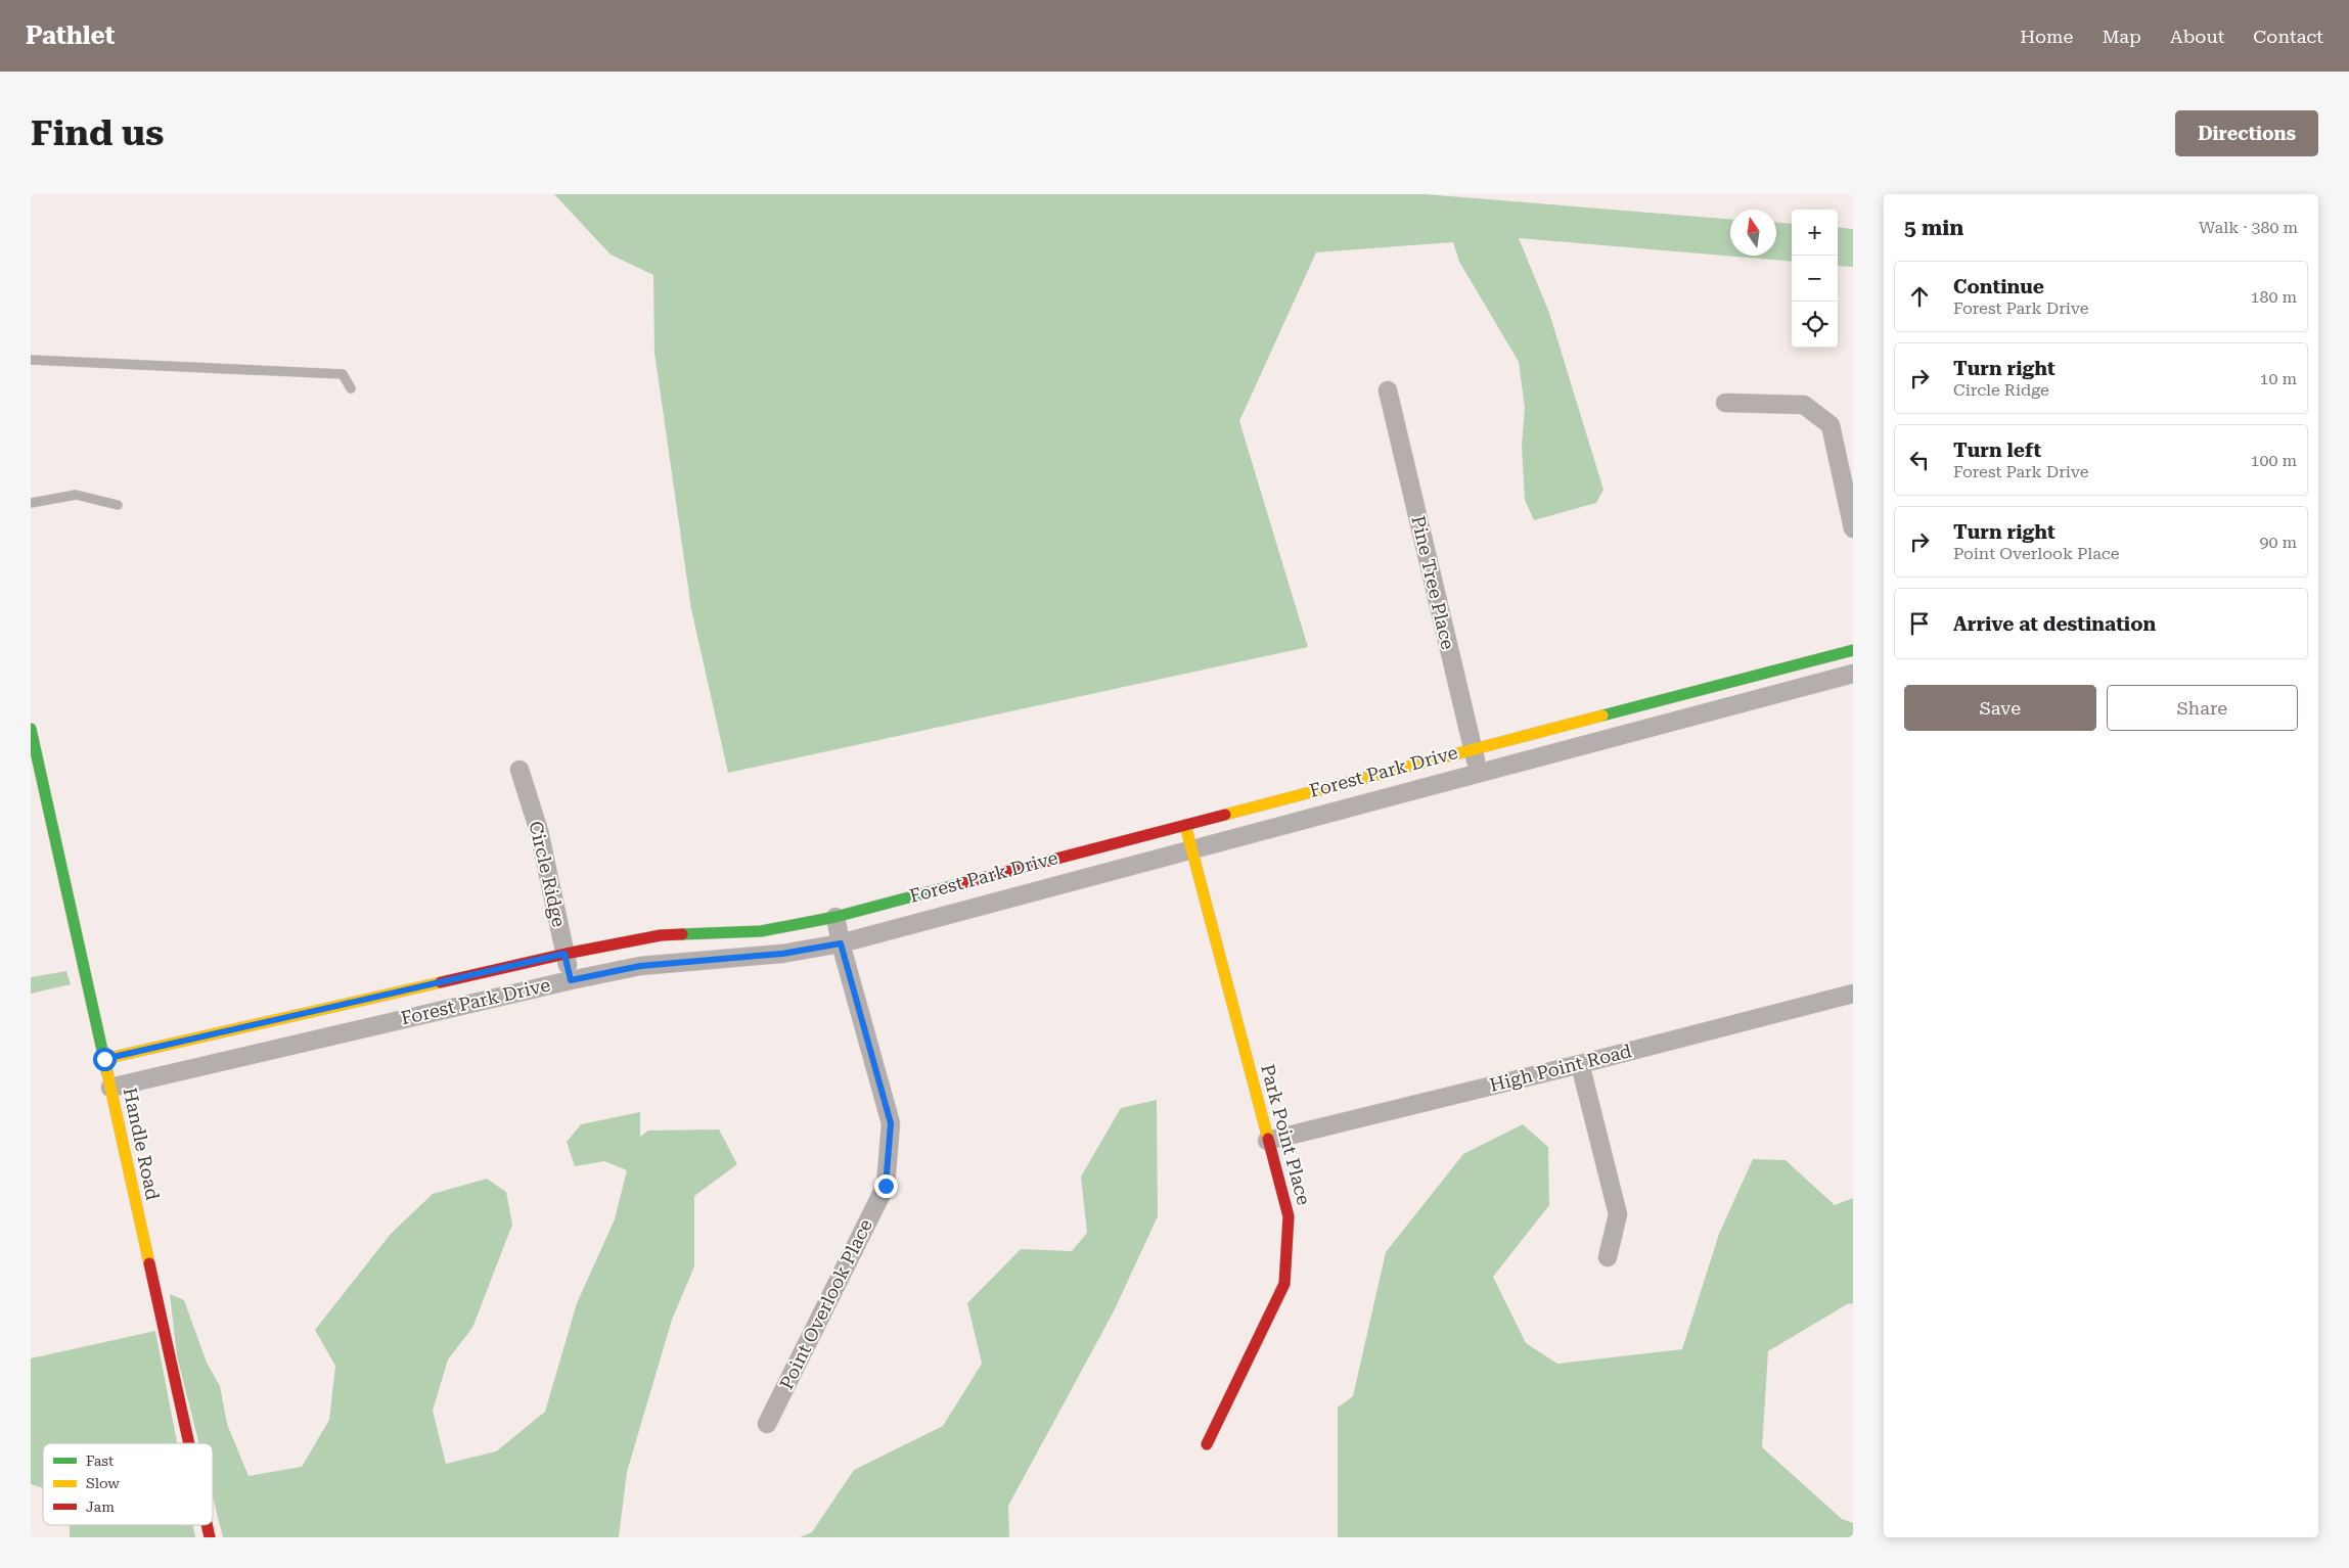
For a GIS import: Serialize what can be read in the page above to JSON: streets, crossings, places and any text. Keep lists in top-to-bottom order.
{
  "streets": {
    "street": [
      "Pine Tree Place",
      "Forest Park Drive",
      "Circle Ridge",
      "High Point Road",
      "Park Point Place",
      "Handle Road",
      "Point Overlook Place"
    ]
  },
  "crossings": [
    ["Pine Tree Place", "Forest Park Drive"],
    ["Forest Park Drive", "Circle Ridge"],
    ["Forest Park Drive", "Park Point Place"],
    ["Forest Park Drive", "Handle Road"],
    ["Forest Park Drive", "Point Overlook Place"],
    ["High Point Road", "Park Point Place"]
  ],
  "legend": ["Fast", "Slow", "Jam"],
  "north": "top",
  "page": {
    "header": "Pathlet",
    "nav": [
      "Home",
      "Map",
      "About",
      "Contact"
    ],
    "buttons": [
      "Directions",
      ["Save", "Share"]
    ],
    "title": "Find us",
    "heading": ["5 min", "Walk · 380 m"],
    "map_buttons": ["+", "−"],
    "list": [
      ["Continue", "Forest Park Drive", "180 m"],
      ["Turn right", "Circle Ridge", "10 m"],
      ["Turn left", "Forest Park Drive", "100 m"],
      ["Turn right", "Point Overlook Place", "90 m"],
      "Arrive at destination"
    ]
  }
}
